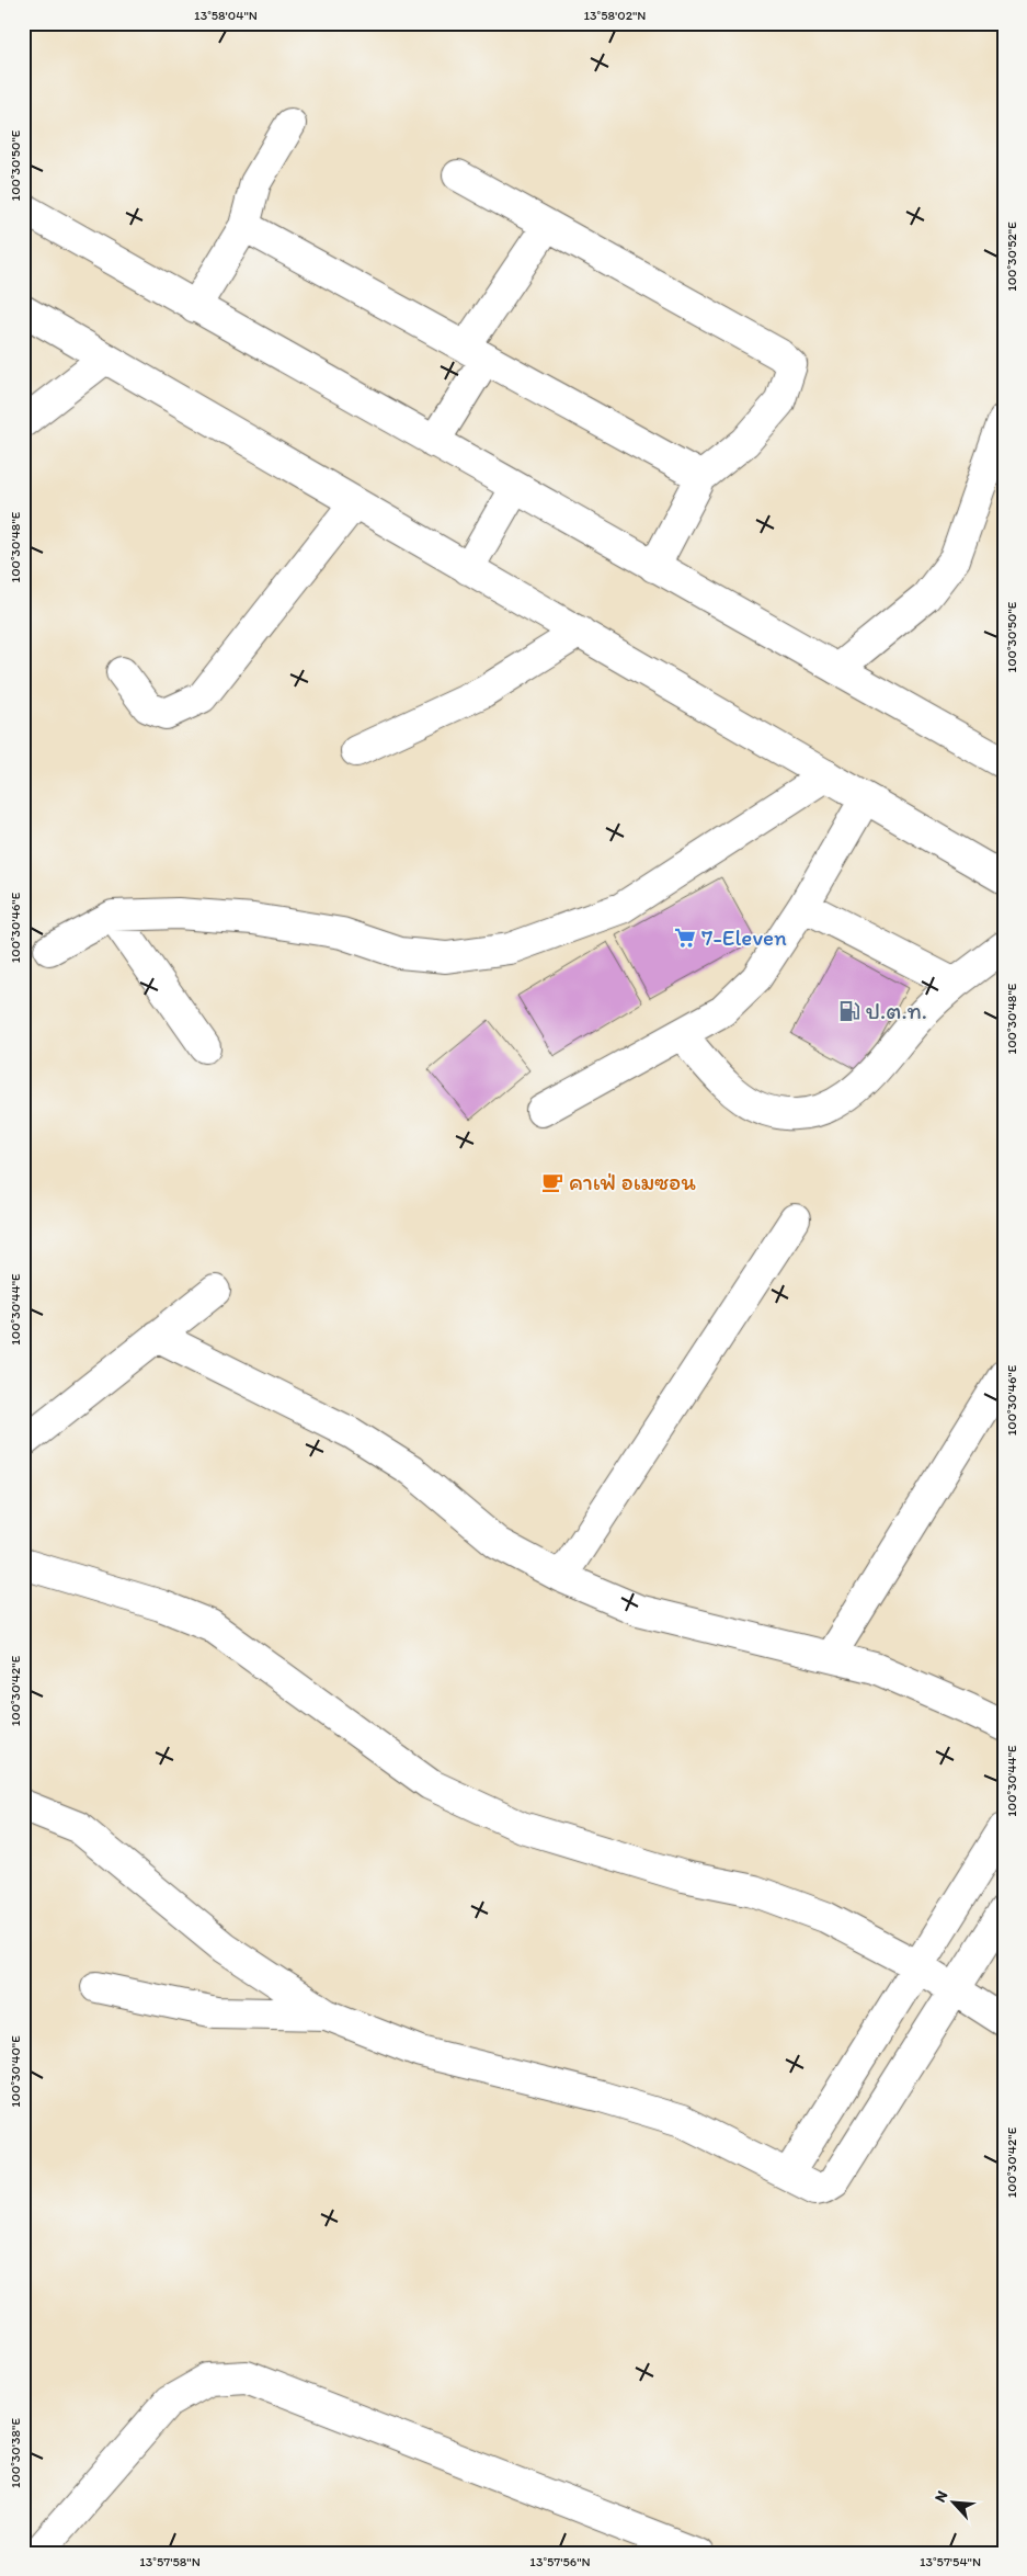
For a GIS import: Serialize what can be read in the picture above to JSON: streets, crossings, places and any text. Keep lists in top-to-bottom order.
{
  "places": {
    "supermarket": ["7-Eleven"],
    "fuel station": ["ป.ต.ท."],
    "cafe": ["คาเฟ่ อเมซอน"]
  },
  "north": "top left",
  "coordinates": [
    "13°58'04\"N",
    "13°58'02\"N",
    "100°30'50\"E",
    "100°30'52\"E",
    "100°30'48\"E",
    "100°30'46\"E",
    "100°30'44\"E",
    "100°30'42\"E",
    "100°30'40\"E",
    "100°30'38\"E",
    "13°57'58\"N",
    "13°57'56\"N",
    "13°57'54\"N"
  ]
}
